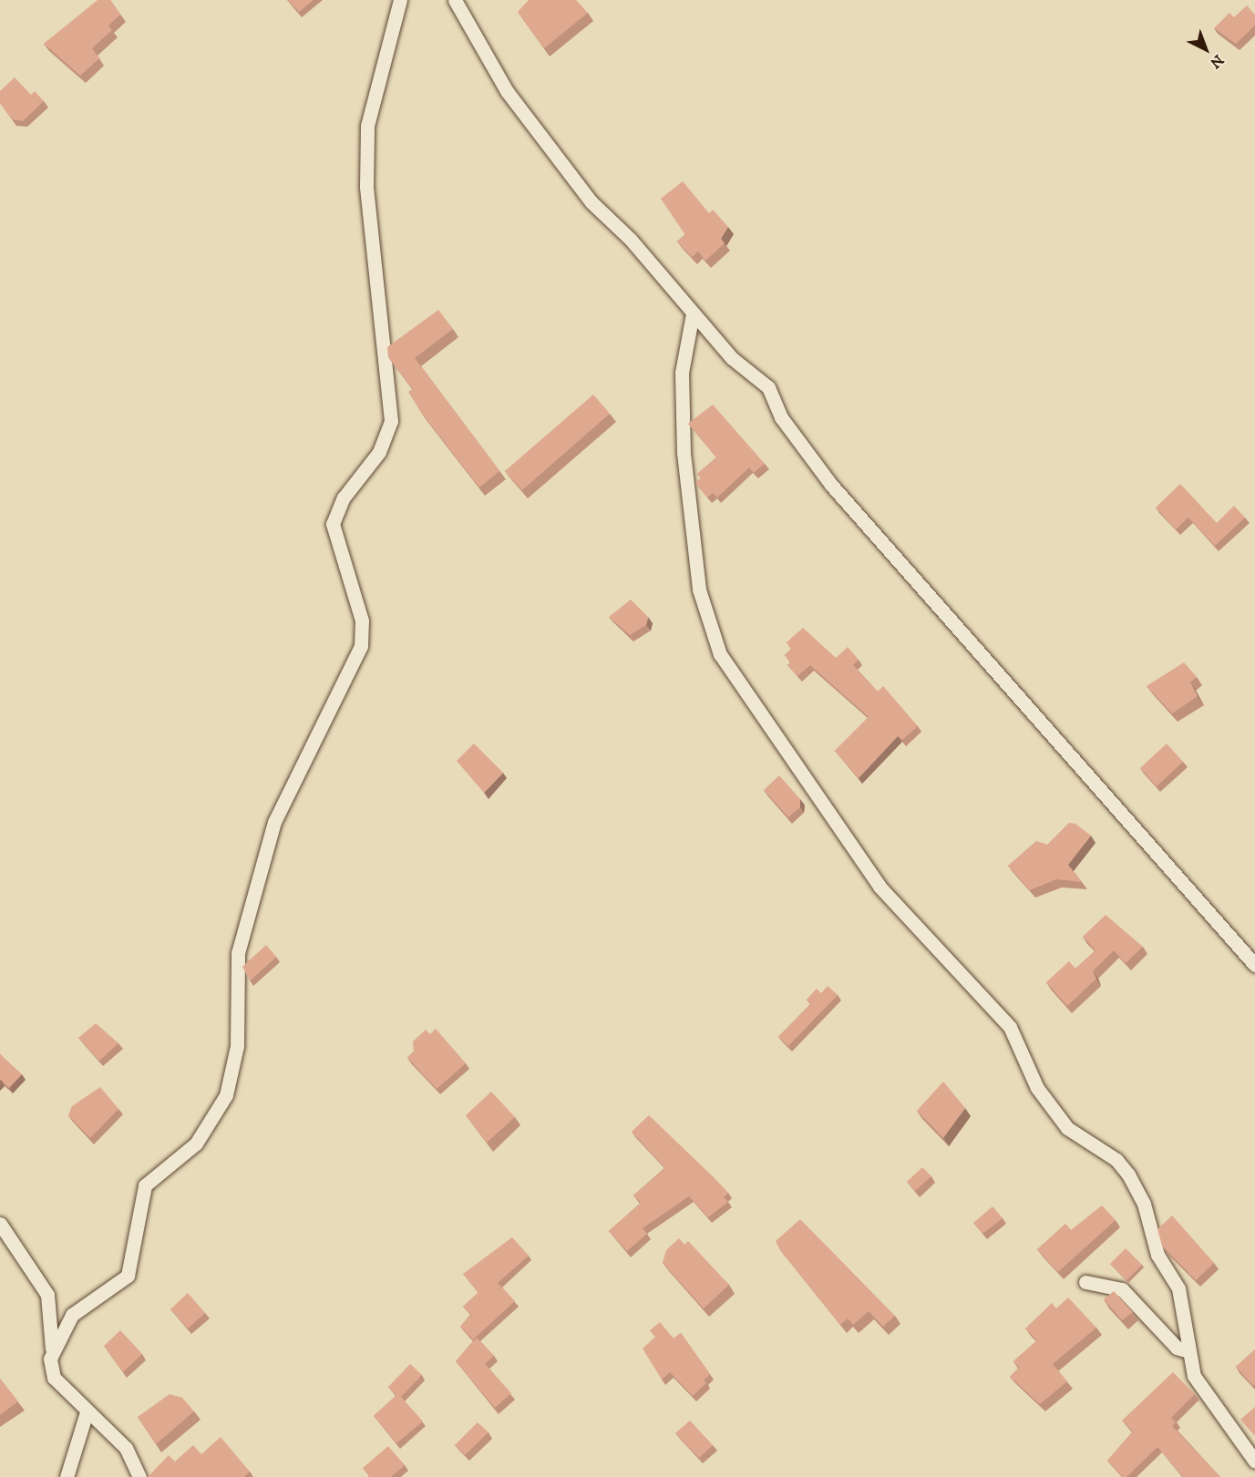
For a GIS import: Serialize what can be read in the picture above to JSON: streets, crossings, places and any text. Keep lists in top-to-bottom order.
{
  "north": "bottom right"
}
